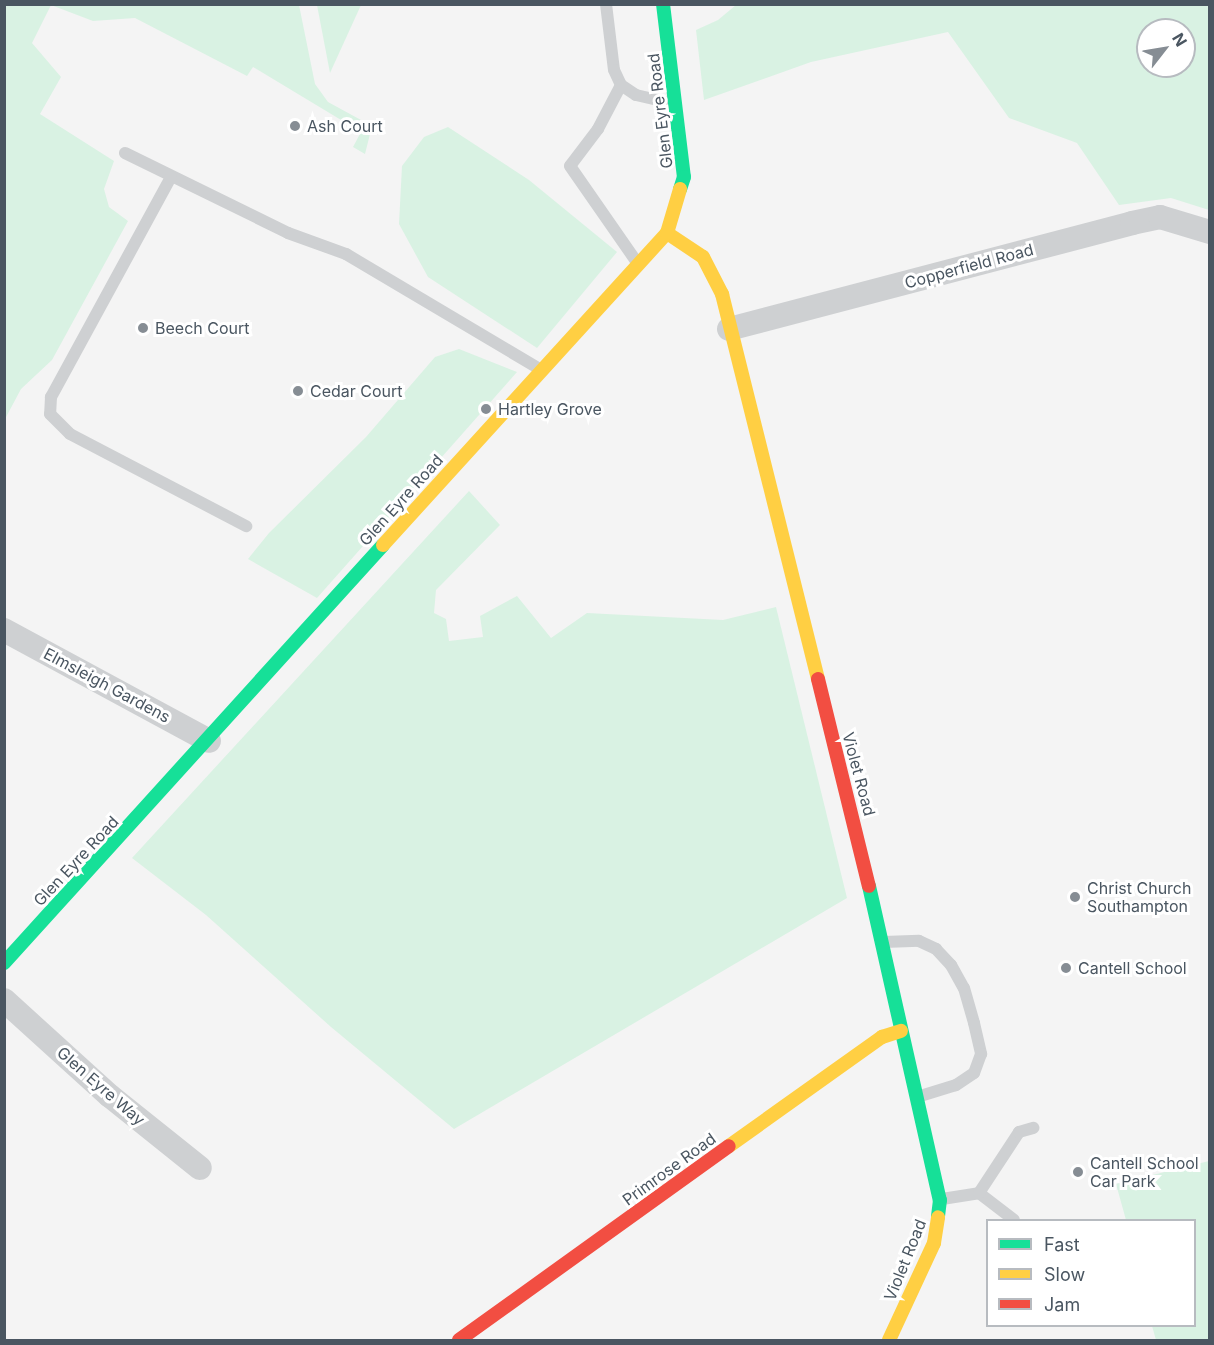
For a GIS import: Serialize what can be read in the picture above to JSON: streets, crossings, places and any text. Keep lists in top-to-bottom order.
{
  "streets": {
    "street": [
      "Glen Eyre Road",
      "Copperfield Road",
      "Elmsleigh Gardens",
      "Violet Road",
      "Glen Eyre Way",
      "Primrose Road"
    ]
  },
  "crossings": [
    ["Glen Eyre Road", "Elmsleigh Gardens"],
    ["Glen Eyre Road", "Violet Road"],
    ["Copperfield Road", "Violet Road"],
    ["Violet Road", "Primrose Road"]
  ],
  "places": [
    "Ash Court",
    "Beech Court",
    "Cedar Court",
    "Hartley Grove",
    "Christ Church Southampton",
    "Cantell School",
    "Cantell School Car Park"
  ],
  "legend": ["Fast", "Slow", "Jam"],
  "north": "top right"
}
